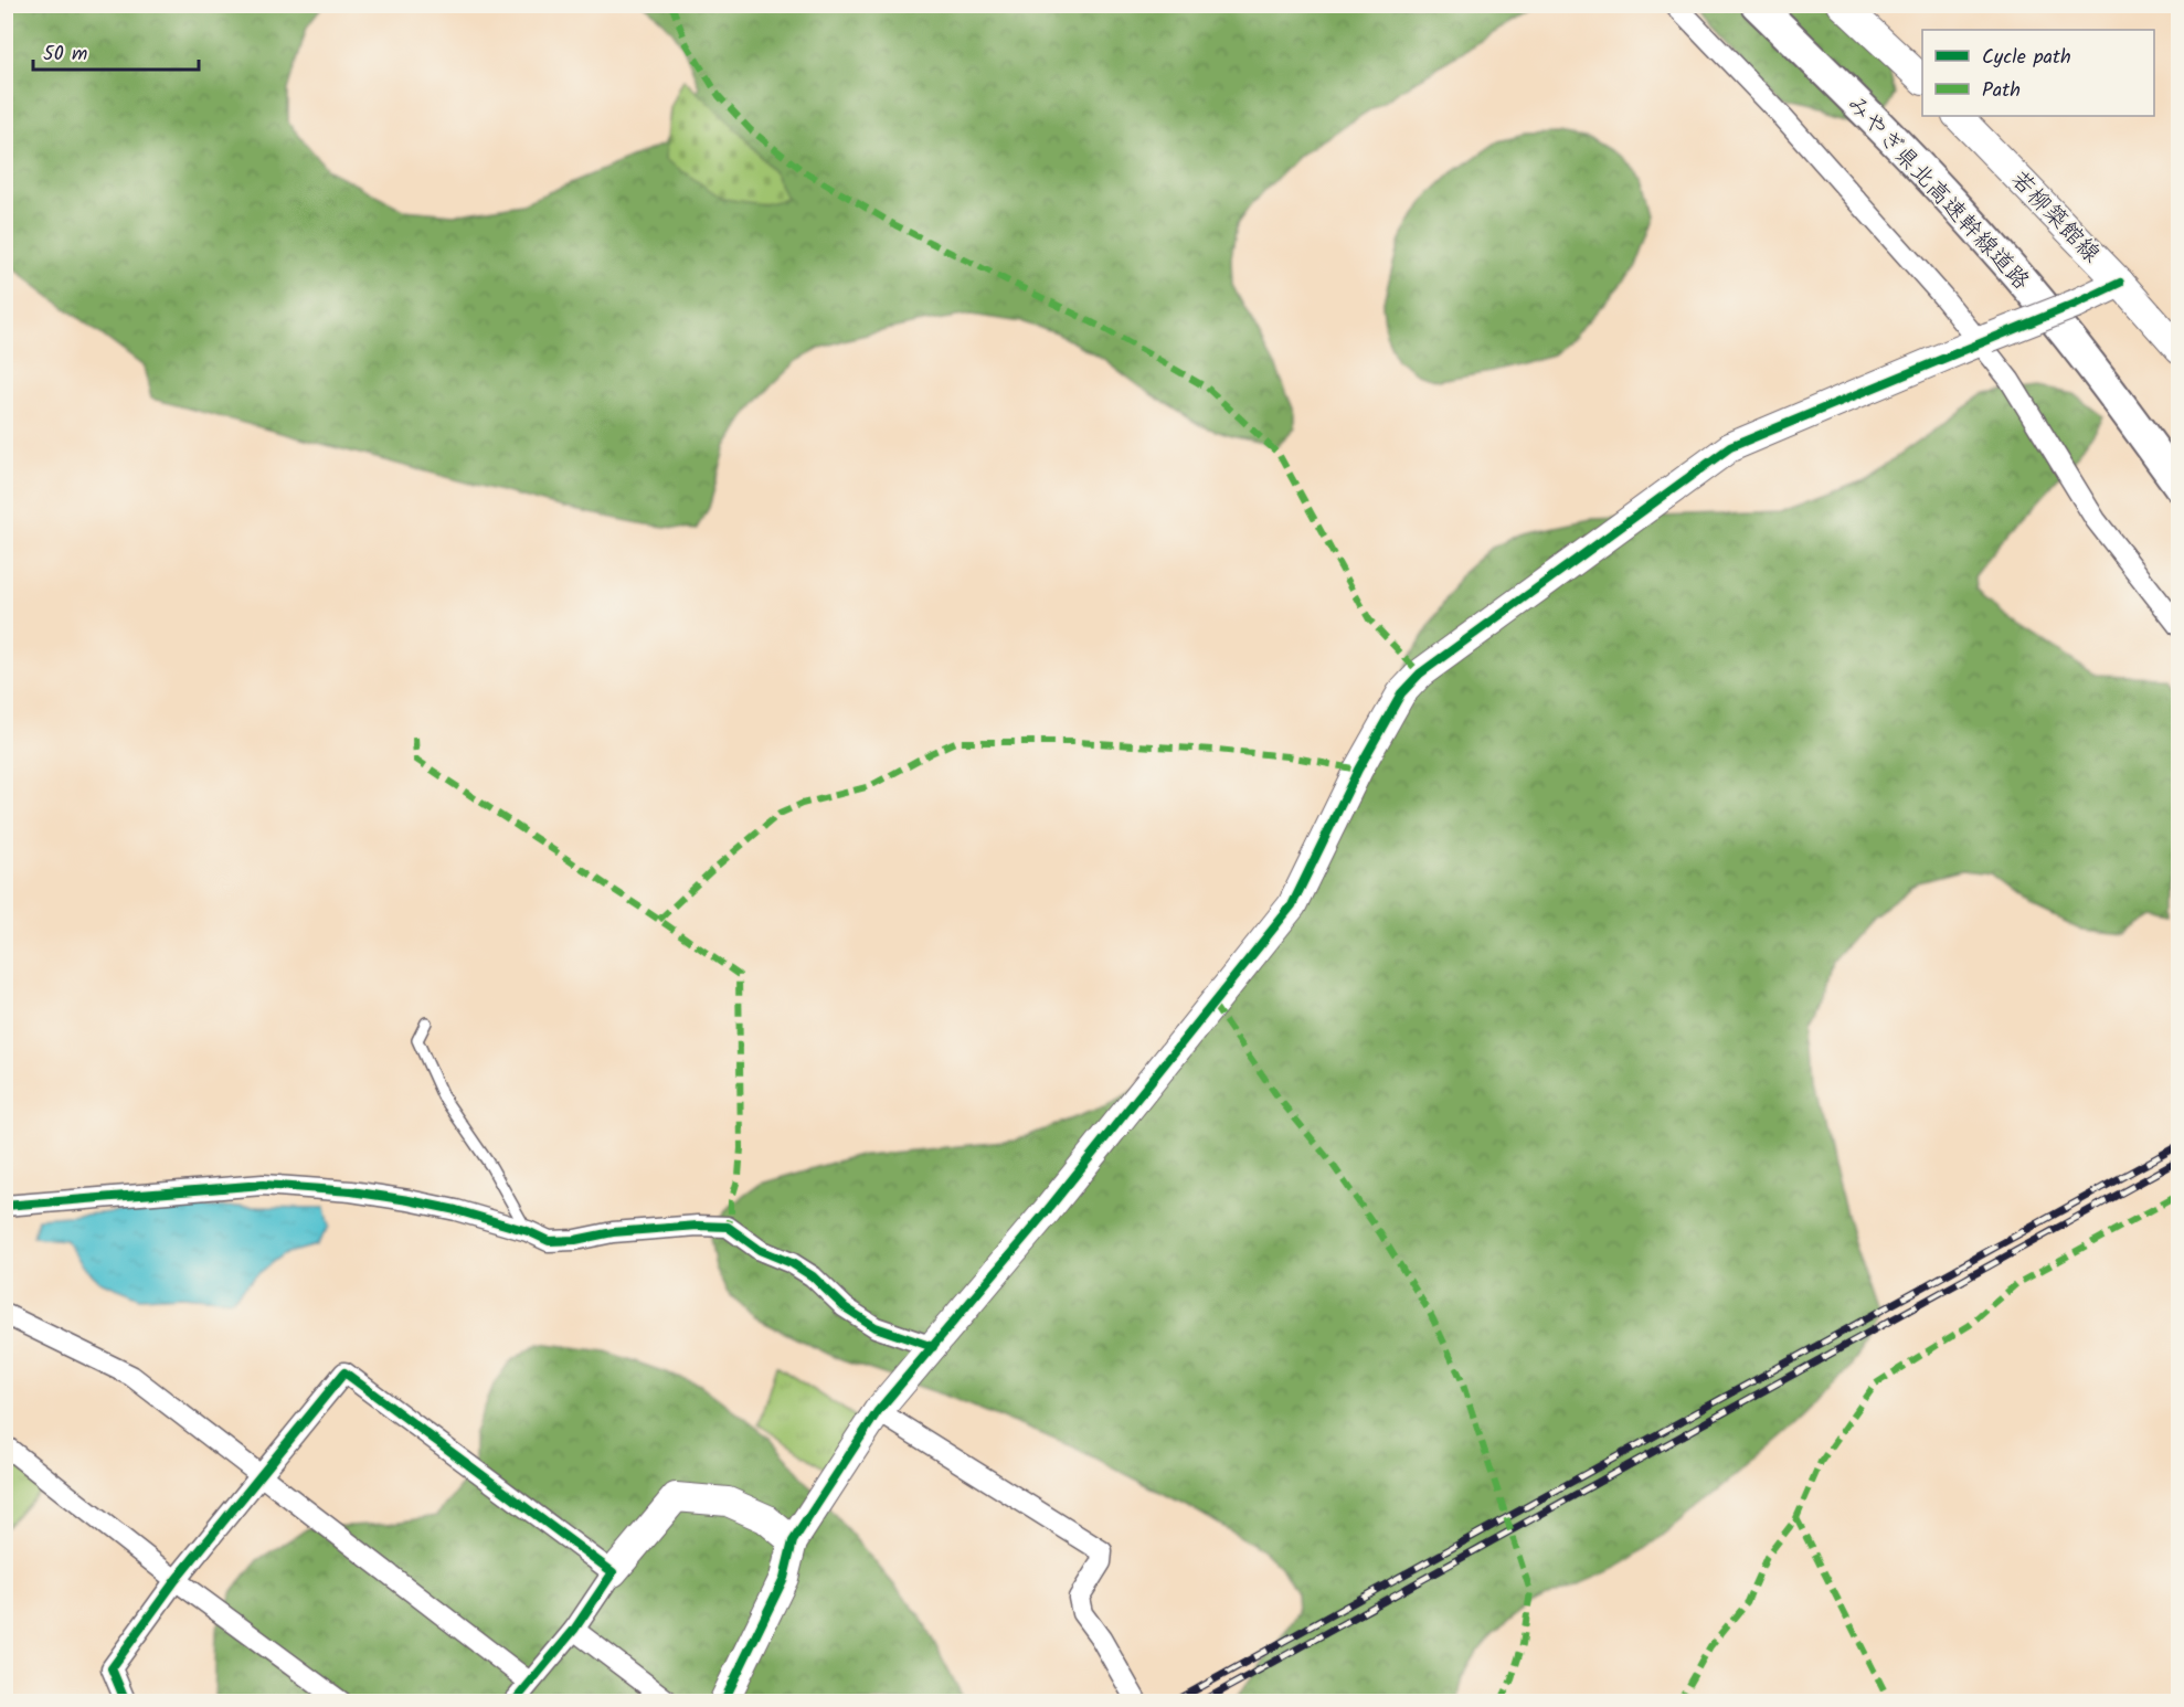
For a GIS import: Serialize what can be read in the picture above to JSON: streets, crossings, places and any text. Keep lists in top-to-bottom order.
{
  "streets": {
    "main road": ["みやぎ県北高速幹線道路"],
    "street": ["若柳築館線"]
  },
  "legend": ["Cycle path", "Path"],
  "scale_bar": "50 m"
}
